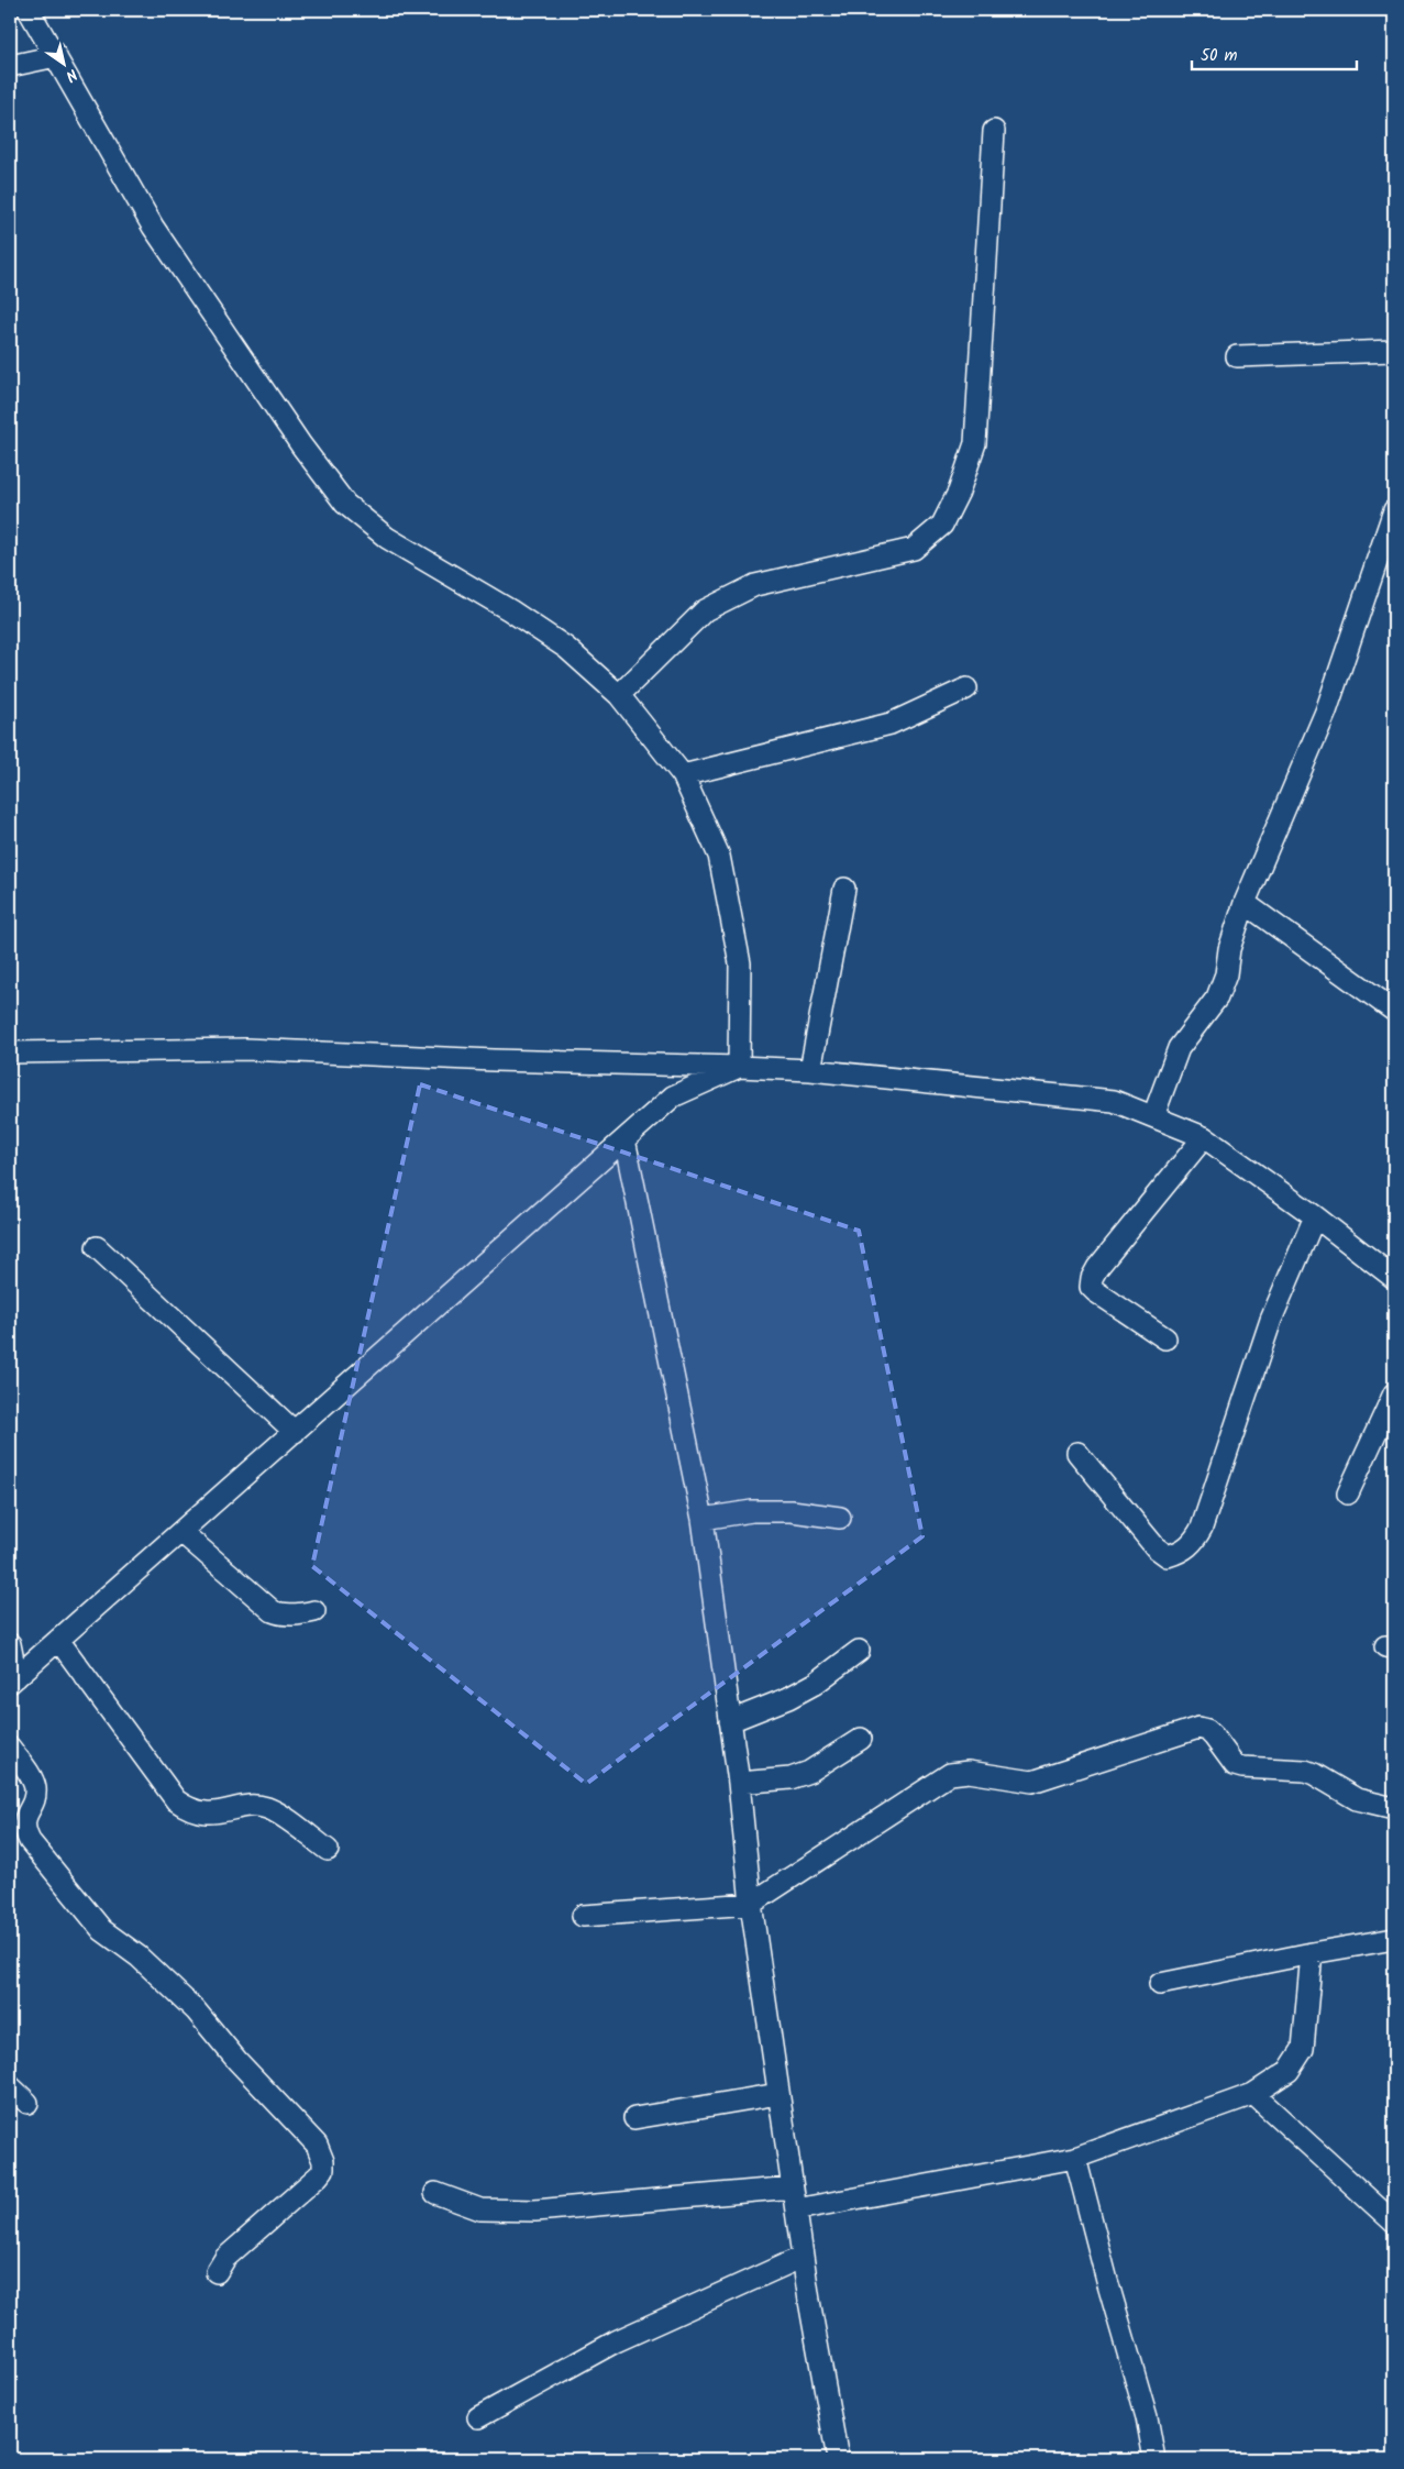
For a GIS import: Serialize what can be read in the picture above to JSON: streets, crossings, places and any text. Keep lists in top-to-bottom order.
{
  "scale_bar": "50 m",
  "north": "bottom right"
}
